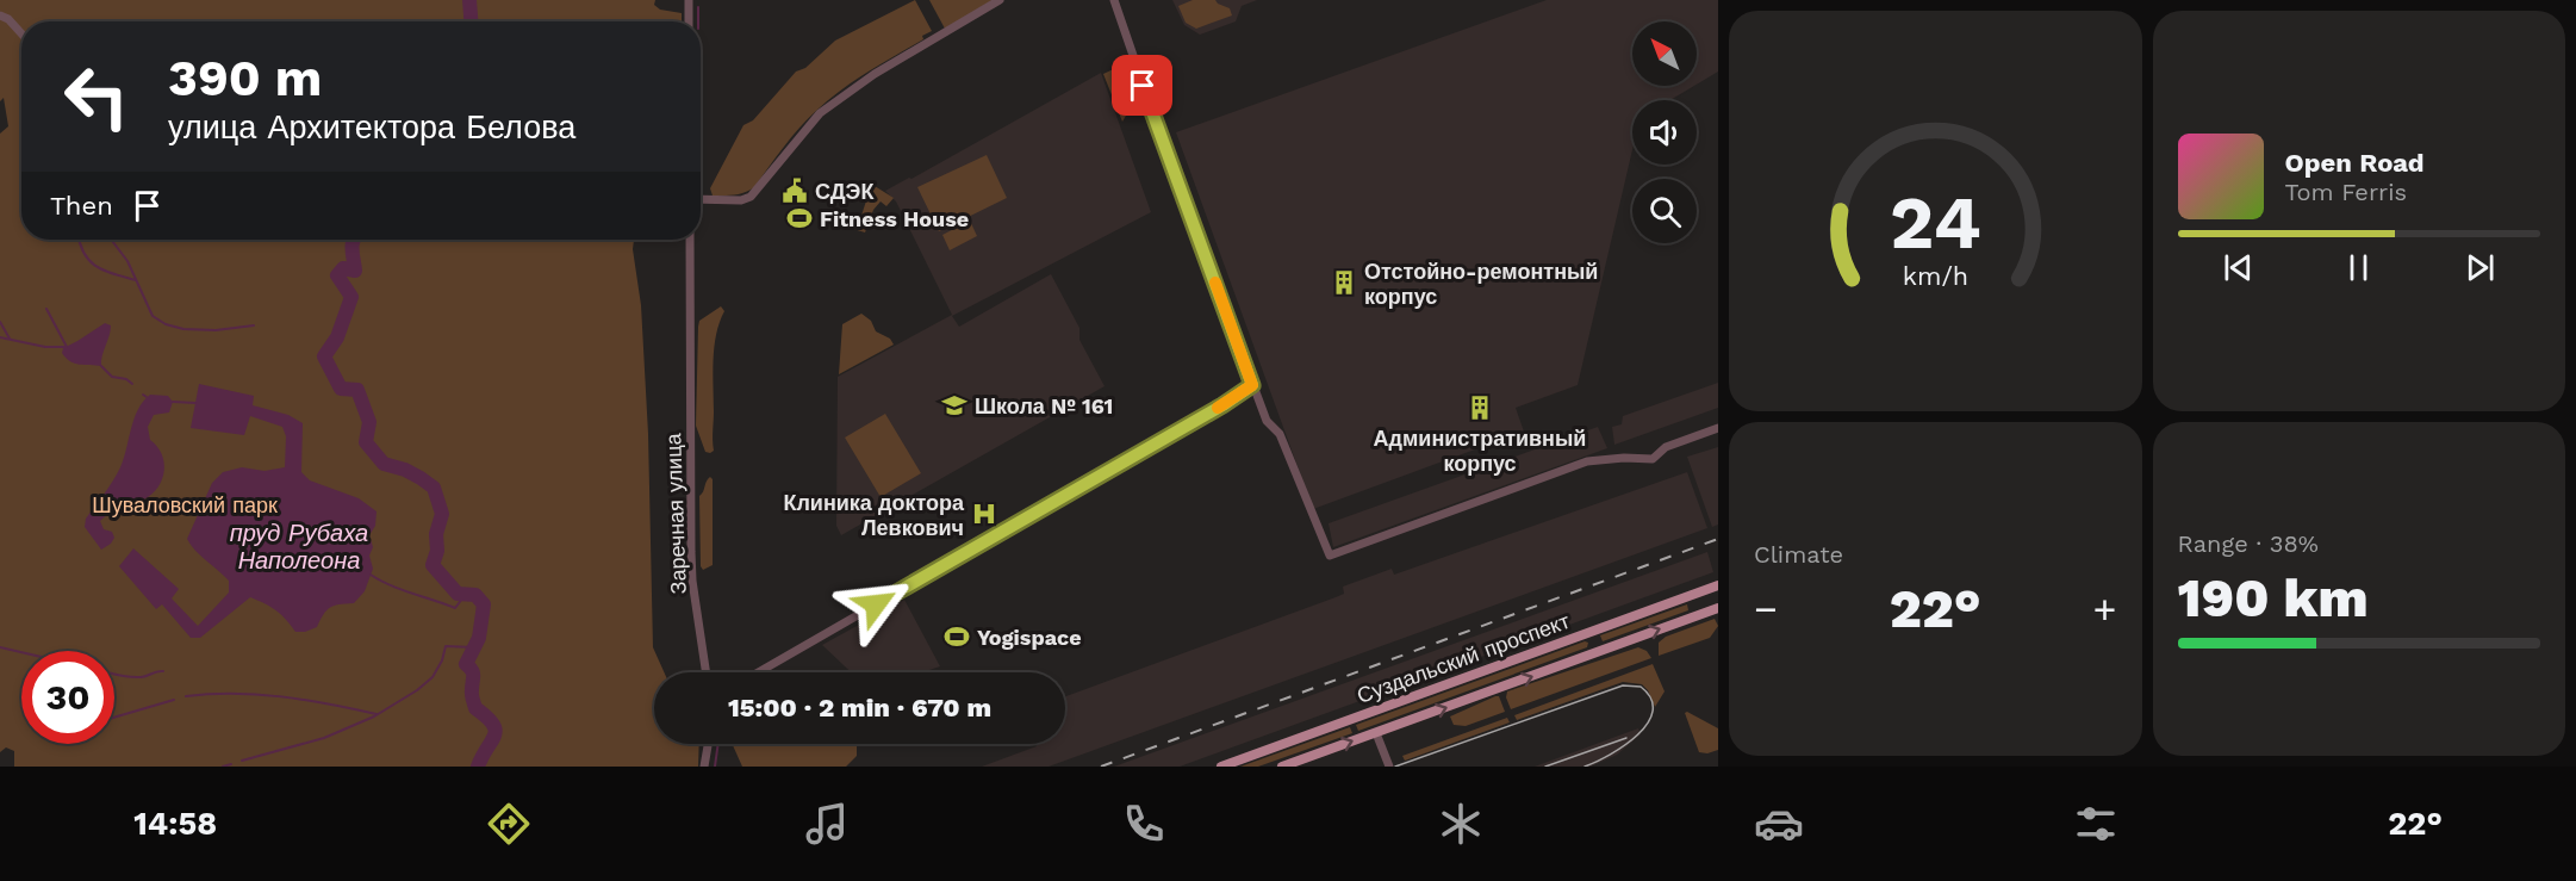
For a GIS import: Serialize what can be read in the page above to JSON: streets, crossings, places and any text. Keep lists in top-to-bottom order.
{
  "streets": {
    "main road": ["Суздальский проспект"],
    "street": ["Заречная улица"]
  },
  "water": ["пруд Рубаха Наполеона"],
  "parks": ["Шуваловский парк"],
  "places": {
    "public building": ["СДЭК"],
    "sports": ["Fitness House", "Yogispace"],
    "building": ["Отстойно-ремонтный корпус", "Административный корпус"],
    "school or university": ["Школа № 161"],
    "hospital": ["Клиника доктора Левкович"]
  },
  "north": "top left",
  "page": {
    "turn": ["390 m", "улица Архитектора Белова"],
    "song": ["Open Road", "Tom Ferris"],
    "then": "Then",
    "tile": [
      "Climate",
      ["Range · 38%", "190 km"]
    ],
    "heat": ["−", "22°", "+"],
    "limit": "30",
    "trip": "15:00 · 2 min · 670 m",
    "tabs": ["14:58", "22°"],
    "gauge": ["24", "km/h"]
  }
}
